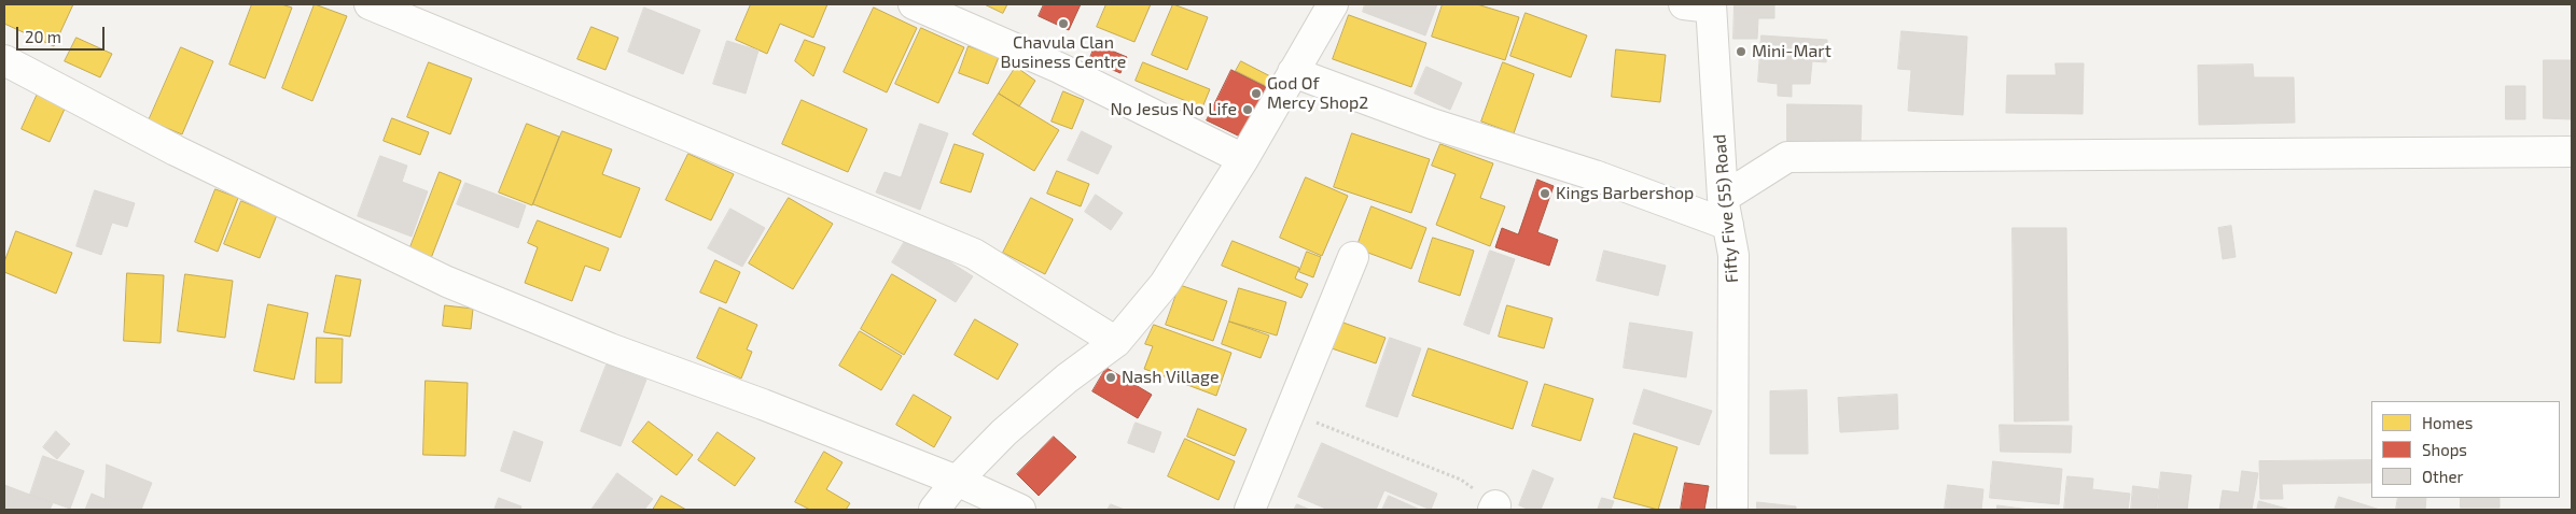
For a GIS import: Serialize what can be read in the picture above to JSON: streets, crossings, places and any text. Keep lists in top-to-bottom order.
{
  "streets": {
    "street": ["Fifty Five (55) Road"]
  },
  "places": [
    "Chavula Clan Business Centre",
    "Mini-Mart",
    "God Of Mercy Shop2",
    "No Jesus No Life",
    "Kings Barbershop",
    "Nash Village"
  ],
  "legend": ["Homes", "Shops", "Other"],
  "scale_bar": "20 m"
}
